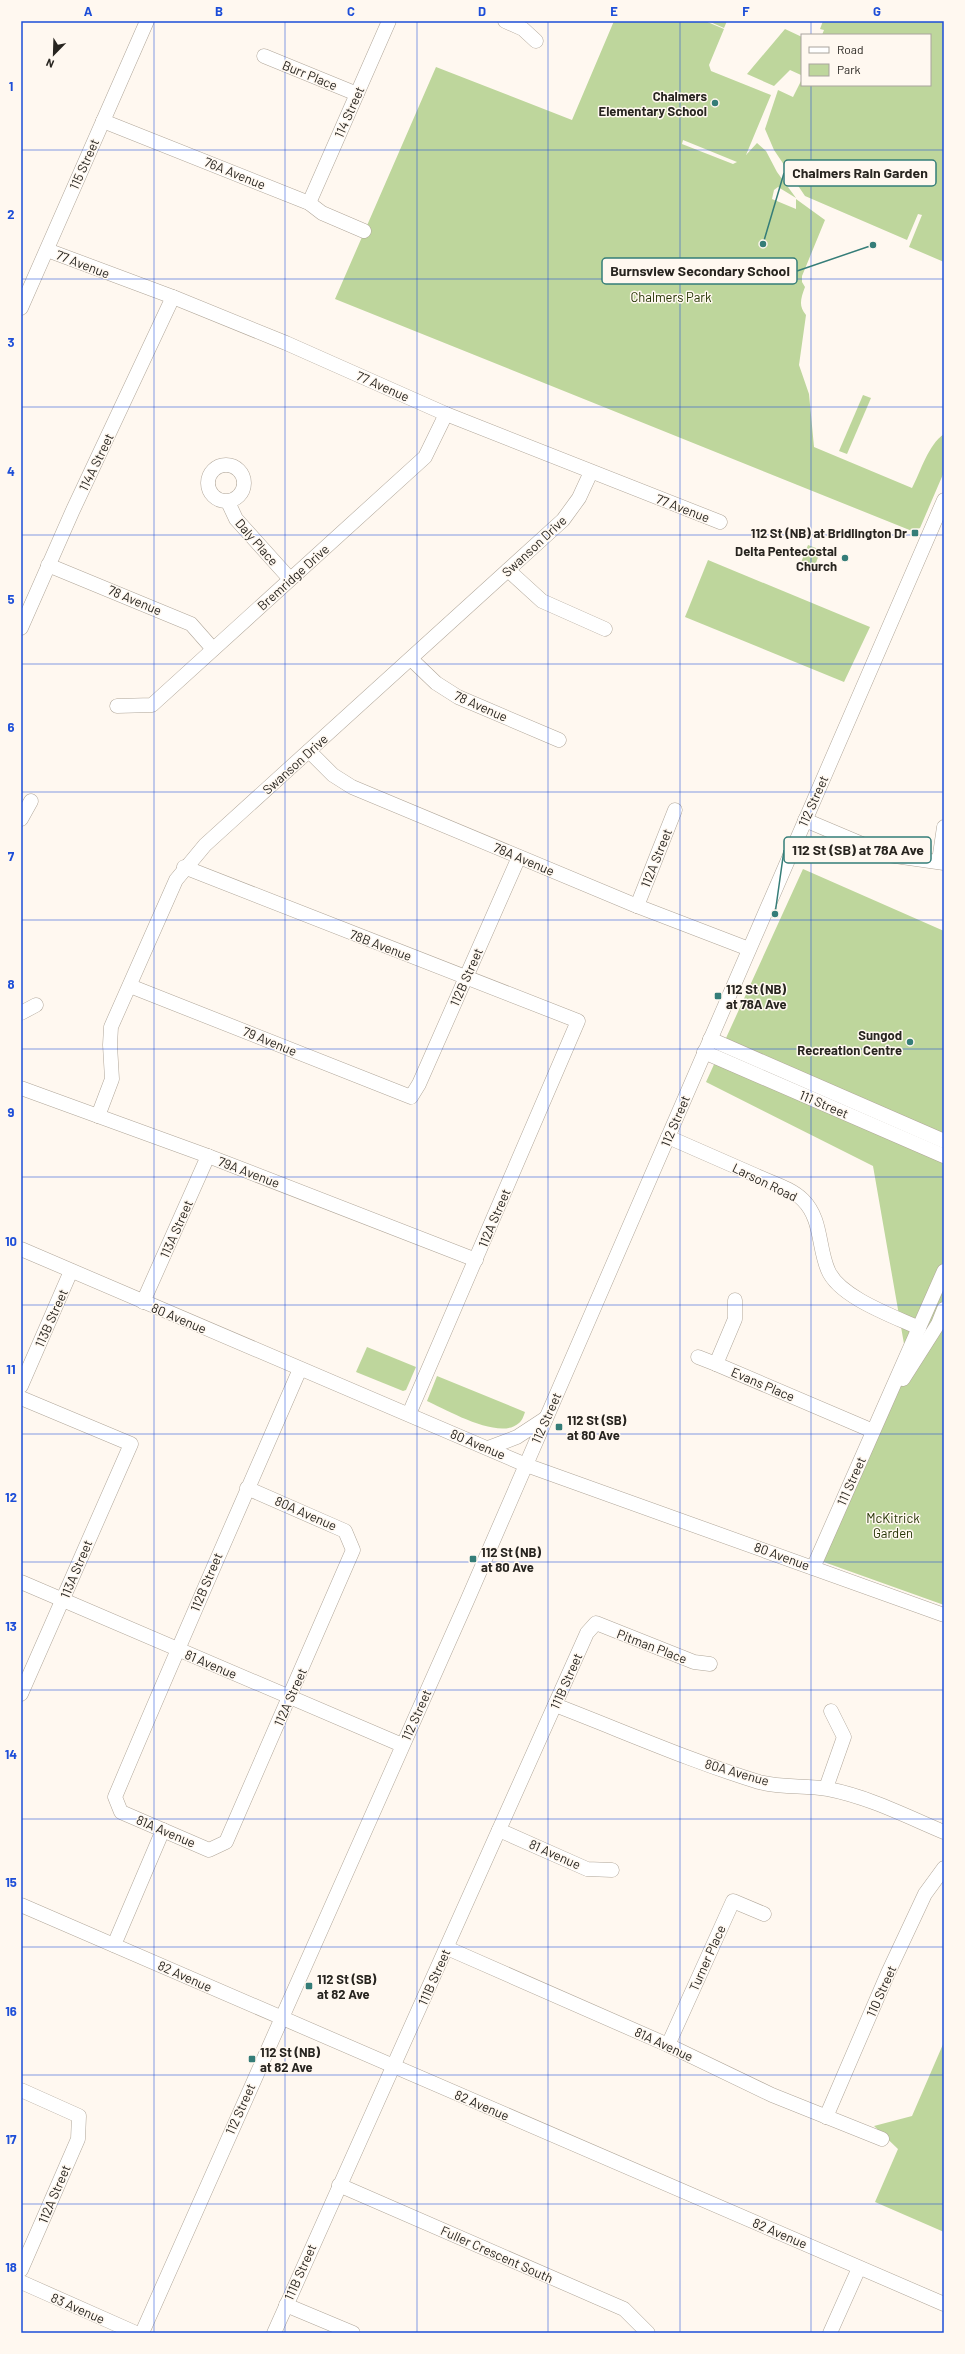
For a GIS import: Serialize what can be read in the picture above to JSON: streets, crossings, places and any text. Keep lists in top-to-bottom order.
{
  "streets": {
    "street": [
      "Burr Place",
      "114 Street",
      "115 Street",
      "76A Avenue",
      "77 Avenue",
      "114A Street",
      "Daly Place",
      "Swanson Drive",
      "Bremridge Drive",
      "78 Avenue",
      "112 Street",
      "112A Street",
      "78A Avenue",
      "78B Avenue",
      "112B Street",
      "79 Avenue",
      "111 Street",
      "79A Avenue",
      "Larson Road",
      "113A Street",
      "113B Street",
      "80 Avenue",
      "Evans Place",
      "80A Avenue",
      "Pitman Place",
      "81 Avenue",
      "111B Street",
      "81A Avenue",
      "Turner Place",
      "82 Avenue",
      "110 Street",
      "Fuller Crescent South",
      "83 Avenue"
    ]
  },
  "crossings": [
    ["Burr Place", "114 Street"],
    ["114 Street", "76A Avenue"],
    ["115 Street", "76A Avenue"],
    ["115 Street", "77 Avenue"],
    ["77 Avenue", "114A Street"],
    ["77 Avenue", "Swanson Drive"],
    ["77 Avenue", "Bremridge Drive"],
    ["114A Street", "78 Avenue"],
    ["Daly Place", "Bremridge Drive"],
    ["Swanson Drive", "78 Avenue"],
    ["Swanson Drive", "78A Avenue"],
    ["Swanson Drive", "78B Avenue"],
    ["Swanson Drive", "79 Avenue"],
    ["Swanson Drive", "79A Avenue"],
    ["Bremridge Drive", "78 Avenue"],
    ["112 Street", "78A Avenue"],
    ["112 Street", "111 Street"],
    ["112 Street", "Larson Road"],
    ["112 Street", "80 Avenue"],
    ["112 Street", "81 Avenue"],
    ["112 Street", "82 Avenue"],
    ["112A Street", "78A Avenue"],
    ["112A Street", "78B Avenue"],
    ["112A Street", "79A Avenue"],
    ["112A Street", "80 Avenue"],
    ["112A Street", "80A Avenue"],
    ["112A Street", "81 Avenue"],
    ["112A Street", "81A Avenue"],
    ["78A Avenue", "112B Street"],
    ["78B Avenue", "112B Street"],
    ["112B Street", "79 Avenue"],
    ["112B Street", "80 Avenue"],
    ["112B Street", "80A Avenue"],
    ["112B Street", "81 Avenue"],
    ["112B Street", "81A Avenue"],
    ["111 Street", "Larson Road"],
    ["111 Street", "80 Avenue"],
    ["111 Street", "Evans Place"],
    ["79A Avenue", "113A Street"],
    ["113A Street", "80 Avenue"],
    ["113A Street", "81 Avenue"],
    ["113B Street", "80 Avenue"],
    ["80A Avenue", "111B Street"],
    ["Pitman Place", "111B Street"],
    ["81 Avenue", "111B Street"],
    ["111B Street", "81A Avenue"],
    ["111B Street", "82 Avenue"],
    ["111B Street", "Fuller Crescent South"],
    ["81A Avenue", "Turner Place"],
    ["81A Avenue", "110 Street"]
  ],
  "parks": ["Chalmers Park", "McKitrick Garden"],
  "places": {
    "other": [
      "Chalmers Elementary School",
      "Chalmers Rain Garden",
      "Burnsview Secondary School",
      "Delta Pentecostal Church",
      "112 St (SB) at 78A Ave",
      "Sungod Recreation Centre"
    ],
    "transit": [
      "112 St (NB) at Bridlington Dr",
      "112 St (NB) at 78A Ave",
      "112 St (SB) at 80 Ave",
      "112 St (NB) at 80 Ave",
      "112 St (SB) at 82 Ave",
      "112 St (NB) at 82 Ave"
    ]
  },
  "legend": ["Road", "Park"],
  "north": "bottom left",
  "grid": {
    "columns": [
      "A",
      "B",
      "C",
      "D",
      "E",
      "F",
      "G"
    ],
    "rows": [
      "1",
      "2",
      "3",
      "4",
      "5",
      "6",
      "7",
      "8",
      "9",
      "10",
      "11",
      "12",
      "13",
      "14",
      "15",
      "16",
      "17",
      "18"
    ]
  }
}
